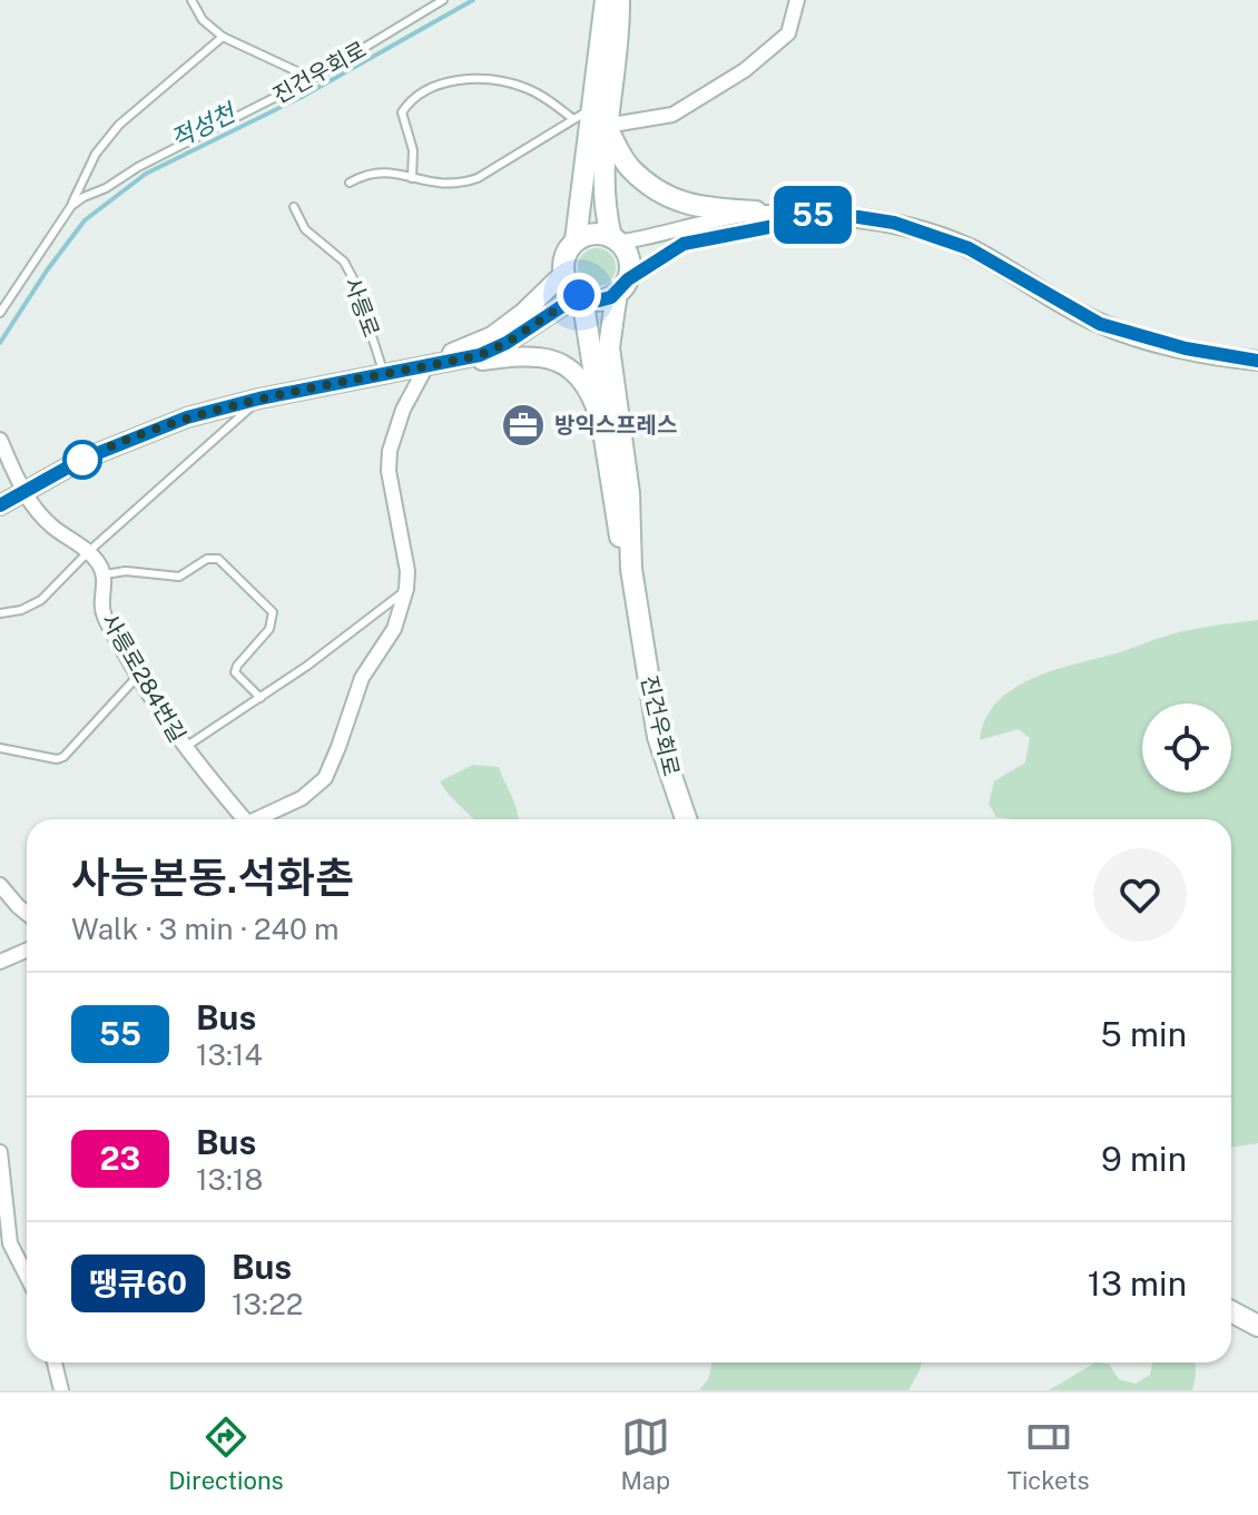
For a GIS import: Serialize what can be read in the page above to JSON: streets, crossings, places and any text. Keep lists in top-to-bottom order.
{
  "streets": {
    "main road": ["진건우회로"],
    "street": ["사릉로284번길"],
    "lane": ["사릉로"]
  },
  "water": ["적성천"],
  "places": {
    "office": ["방익스프레스"]
  },
  "lines": ["bus line 55"],
  "page": {
    "on_map": "55",
    "heading": ["사능본동.석화촌", "Walk · 3 min · 240 m"],
    "list": [
      {
        "mark": "55",
        "name": "Bus",
        "note": "13:14",
        "value": "5 min"
      },
      {
        "mark": "23",
        "name": "Bus",
        "note": "13:18",
        "value": "9 min"
      },
      {
        "mark": "땡큐60",
        "name": "Bus",
        "note": "13:22",
        "value": "13 min"
      }
    ],
    "tabs": ["Directions", "Map", "Tickets"]
  }
}
